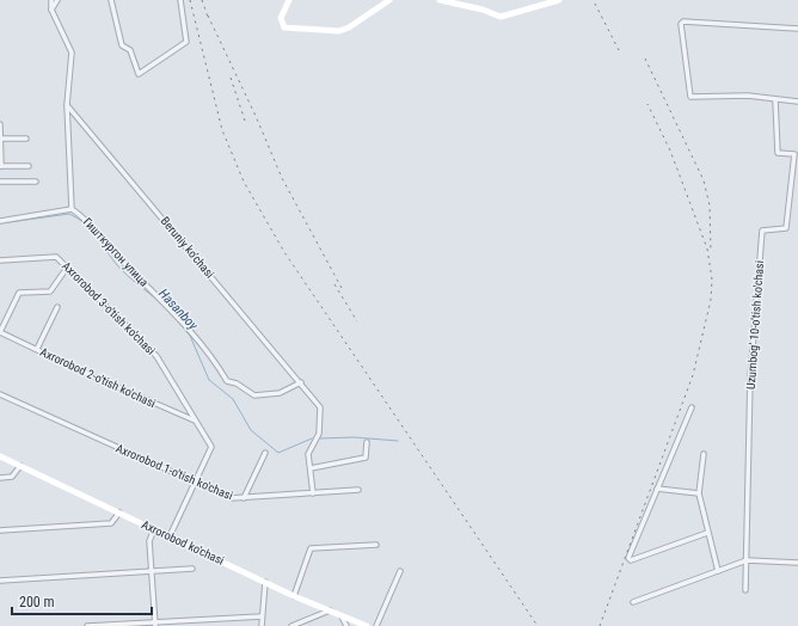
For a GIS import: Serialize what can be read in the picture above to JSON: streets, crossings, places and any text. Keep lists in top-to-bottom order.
{
  "streets": {
    "street": [
      "Beruniy ko'chasi",
      "Гишткургон улица",
      "Axrorobod 3-o'tish ko'chasi",
      "Uzumbog' 10-o'tish ko'chasi",
      "Axrorobod 2-o'tish ko'chasi",
      "Axrorobod 1-o'tish ko'chasi",
      "Axrorobod ko'chasi"
    ]
  },
  "crossings": [
    ["Beruniy ko'chasi", "Гишткургон улица"],
    ["Beruniy ko'chasi", "Axrorobod 1-o'tish ko'chasi"],
    ["Axrorobod 3-o'tish ko'chasi", "Axrorobod 2-o'tish ko'chasi"],
    ["Axrorobod 3-o'tish ko'chasi", "Axrorobod 1-o'tish ko'chasi"],
    ["Axrorobod 3-o'tish ko'chasi", "Axrorobod ko'chasi"]
  ],
  "water": ["Hasanboy"],
  "scale_bar": "200 m"
}
